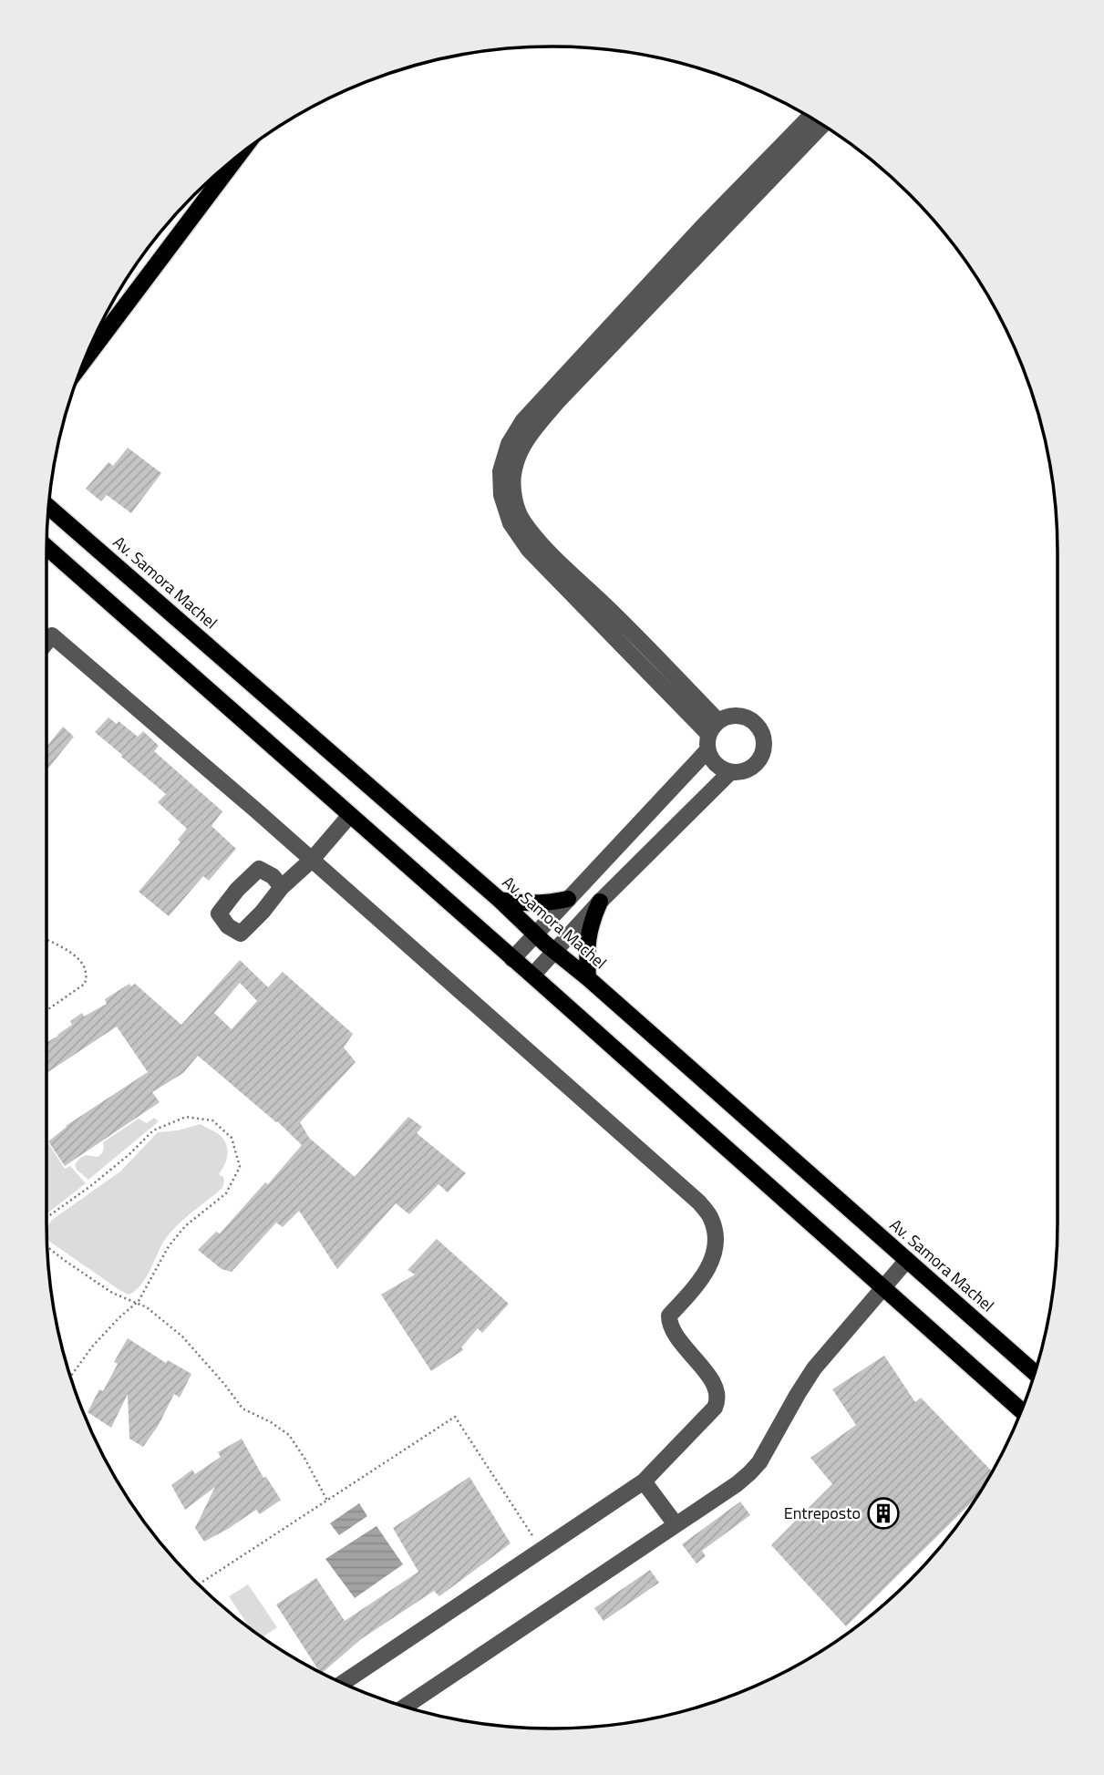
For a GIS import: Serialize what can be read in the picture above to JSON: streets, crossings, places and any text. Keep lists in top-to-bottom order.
{
  "streets": {
    "main road": ["Av. Samora Machel"]
  },
  "places": {
    "building": ["Entreposto"]
  }
}
